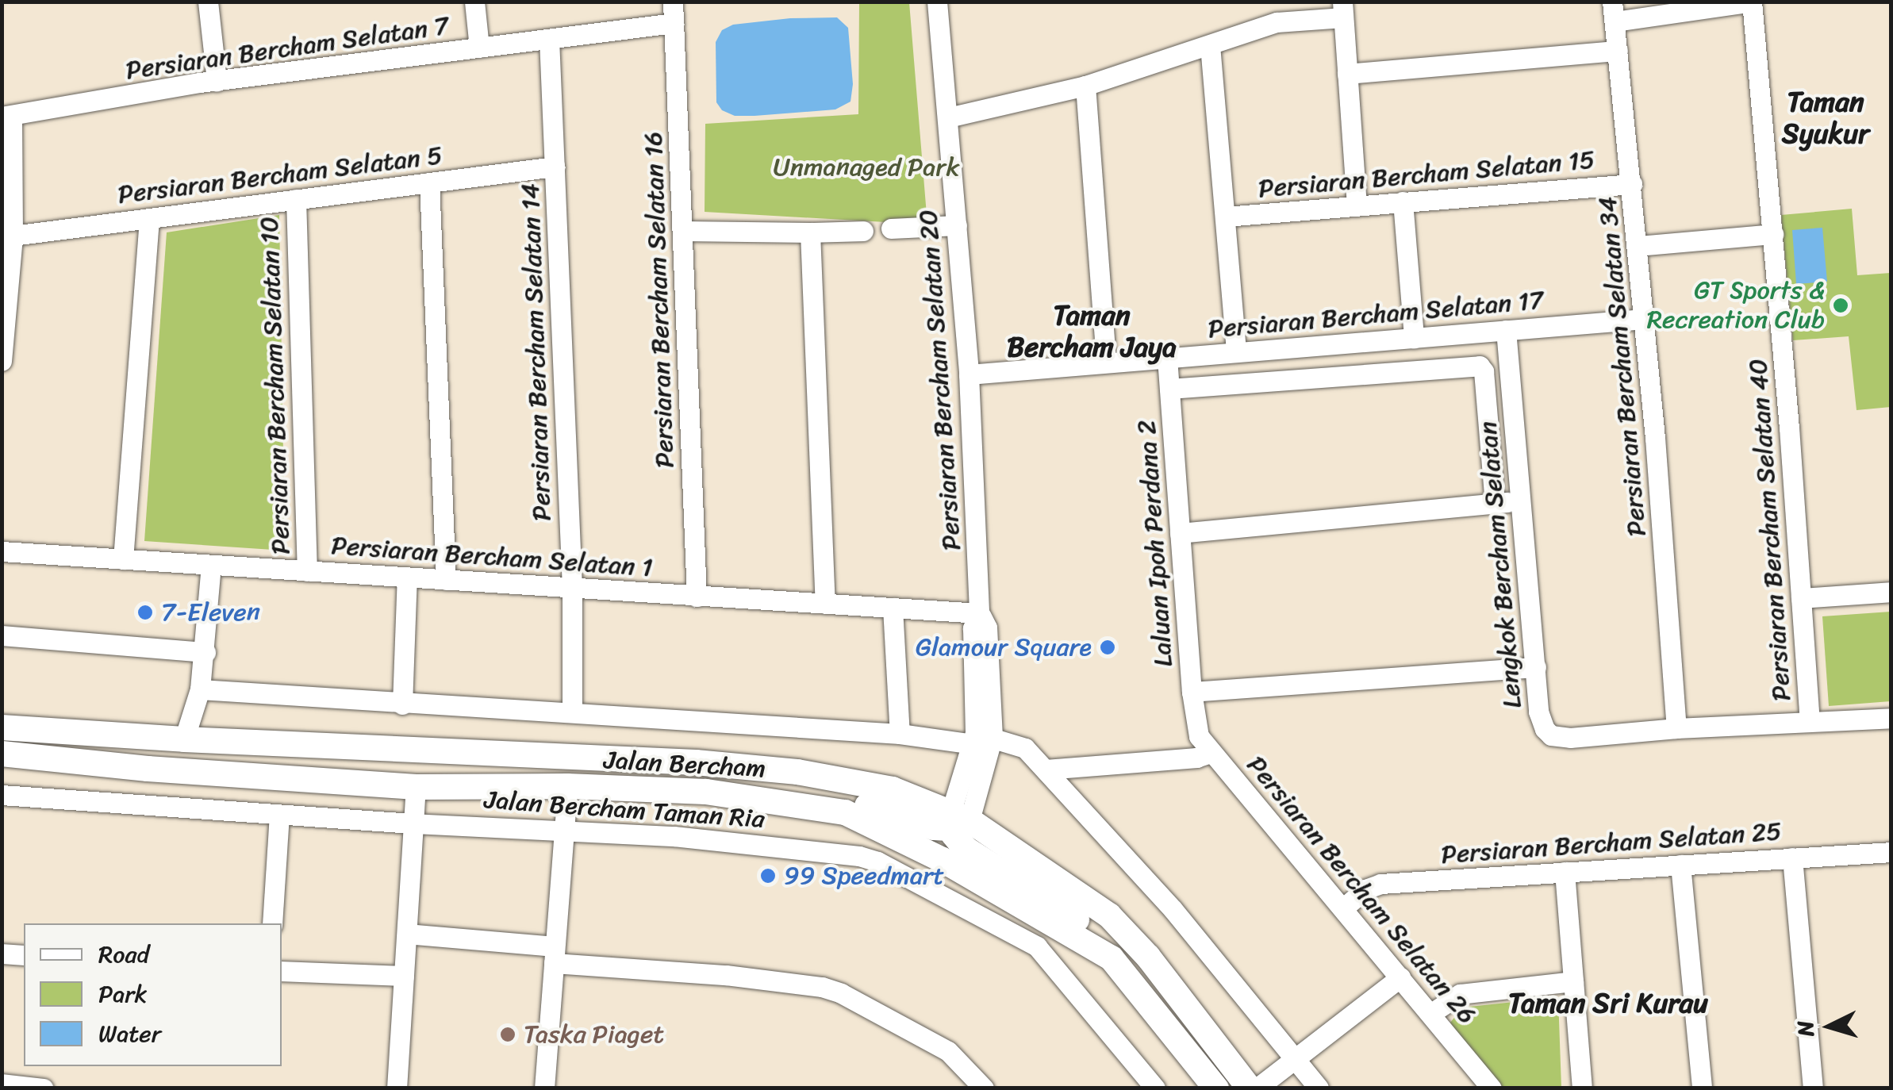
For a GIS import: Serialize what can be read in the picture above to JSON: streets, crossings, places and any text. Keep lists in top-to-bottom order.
{
  "streets": {
    "main road": ["Jalan Bercham"],
    "street": [
      "Persiaran Bercham Selatan 7",
      "Persiaran Bercham Selatan 15",
      "Persiaran Bercham Selatan 5",
      "Persiaran Bercham Selatan 16",
      "Persiaran Bercham Selatan 17",
      "Persiaran Bercham Selatan 14",
      "Persiaran Bercham Selatan 34",
      "Persiaran Bercham Selatan 20",
      "Persiaran Bercham Selatan 10",
      "Persiaran Bercham Selatan 40",
      "Laluan Ipoh Perdana 2",
      "Persiaran Bercham Selatan 1",
      "Lengkok Bercham Selatan",
      "Jalan Bercham Taman Ria",
      "Persiaran Bercham Selatan 25",
      "Persiaran Bercham Selatan 26"
    ]
  },
  "crossings": [
    ["Persiaran Bercham Selatan 7", "Persiaran Bercham Selatan 16"],
    ["Persiaran Bercham Selatan 7", "Persiaran Bercham Selatan 14"],
    ["Persiaran Bercham Selatan 15", "Persiaran Bercham Selatan 34"],
    ["Persiaran Bercham Selatan 5", "Persiaran Bercham Selatan 14"],
    ["Persiaran Bercham Selatan 5", "Persiaran Bercham Selatan 10"],
    ["Persiaran Bercham Selatan 16", "Persiaran Bercham Selatan 1"],
    ["Persiaran Bercham Selatan 17", "Persiaran Bercham Selatan 34"],
    ["Persiaran Bercham Selatan 17", "Persiaran Bercham Selatan 20"],
    ["Persiaran Bercham Selatan 17", "Laluan Ipoh Perdana 2"],
    ["Persiaran Bercham Selatan 17", "Lengkok Bercham Selatan"],
    ["Persiaran Bercham Selatan 14", "Persiaran Bercham Selatan 1"],
    ["Persiaran Bercham Selatan 34", "Lengkok Bercham Selatan"],
    ["Persiaran Bercham Selatan 20", "Persiaran Bercham Selatan 1"],
    ["Persiaran Bercham Selatan 10", "Persiaran Bercham Selatan 1"],
    ["Persiaran Bercham Selatan 40", "Lengkok Bercham Selatan"],
    ["Laluan Ipoh Perdana 2", "Persiaran Bercham Selatan 26"],
    ["Persiaran Bercham Selatan 25", "Persiaran Bercham Selatan 26"]
  ],
  "districts": ["Taman Syukur", "Taman Bercham Jaya", "Taman Sri Kurau"],
  "parks": ["Unmanaged Park"],
  "places": [
    "GT Sports & Recreation Club",
    "7-Eleven",
    "Glamour Square",
    "99 Speedmart",
    "Taska Piaget"
  ],
  "legend": ["Road", "Park", "Water"],
  "north": "left"
}
